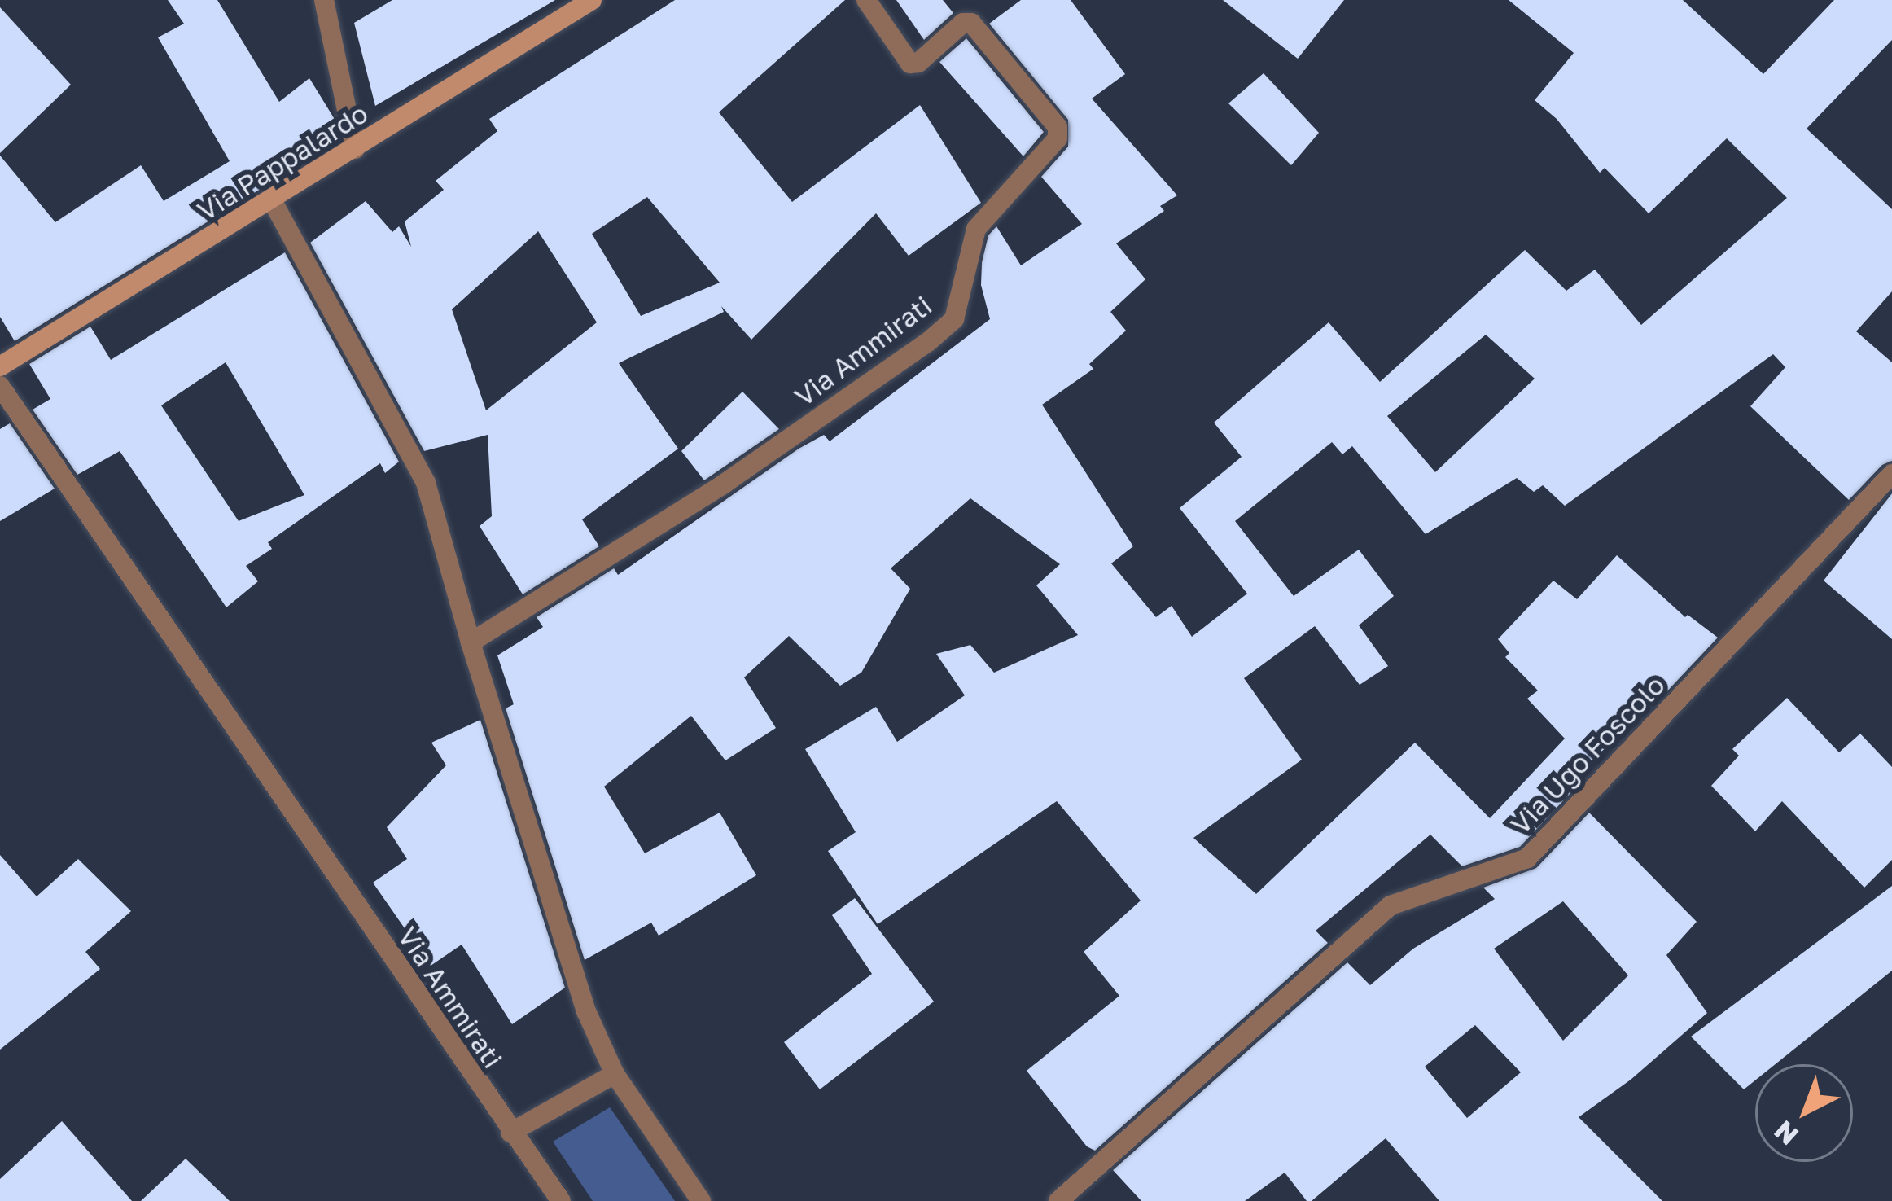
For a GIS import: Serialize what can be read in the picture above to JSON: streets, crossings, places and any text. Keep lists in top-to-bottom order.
{
  "streets": {
    "main road": ["Via Pappalardo"],
    "street": ["Via Ammirati", "Via Ugo Foscolo"]
  },
  "north": "bottom left"
}
